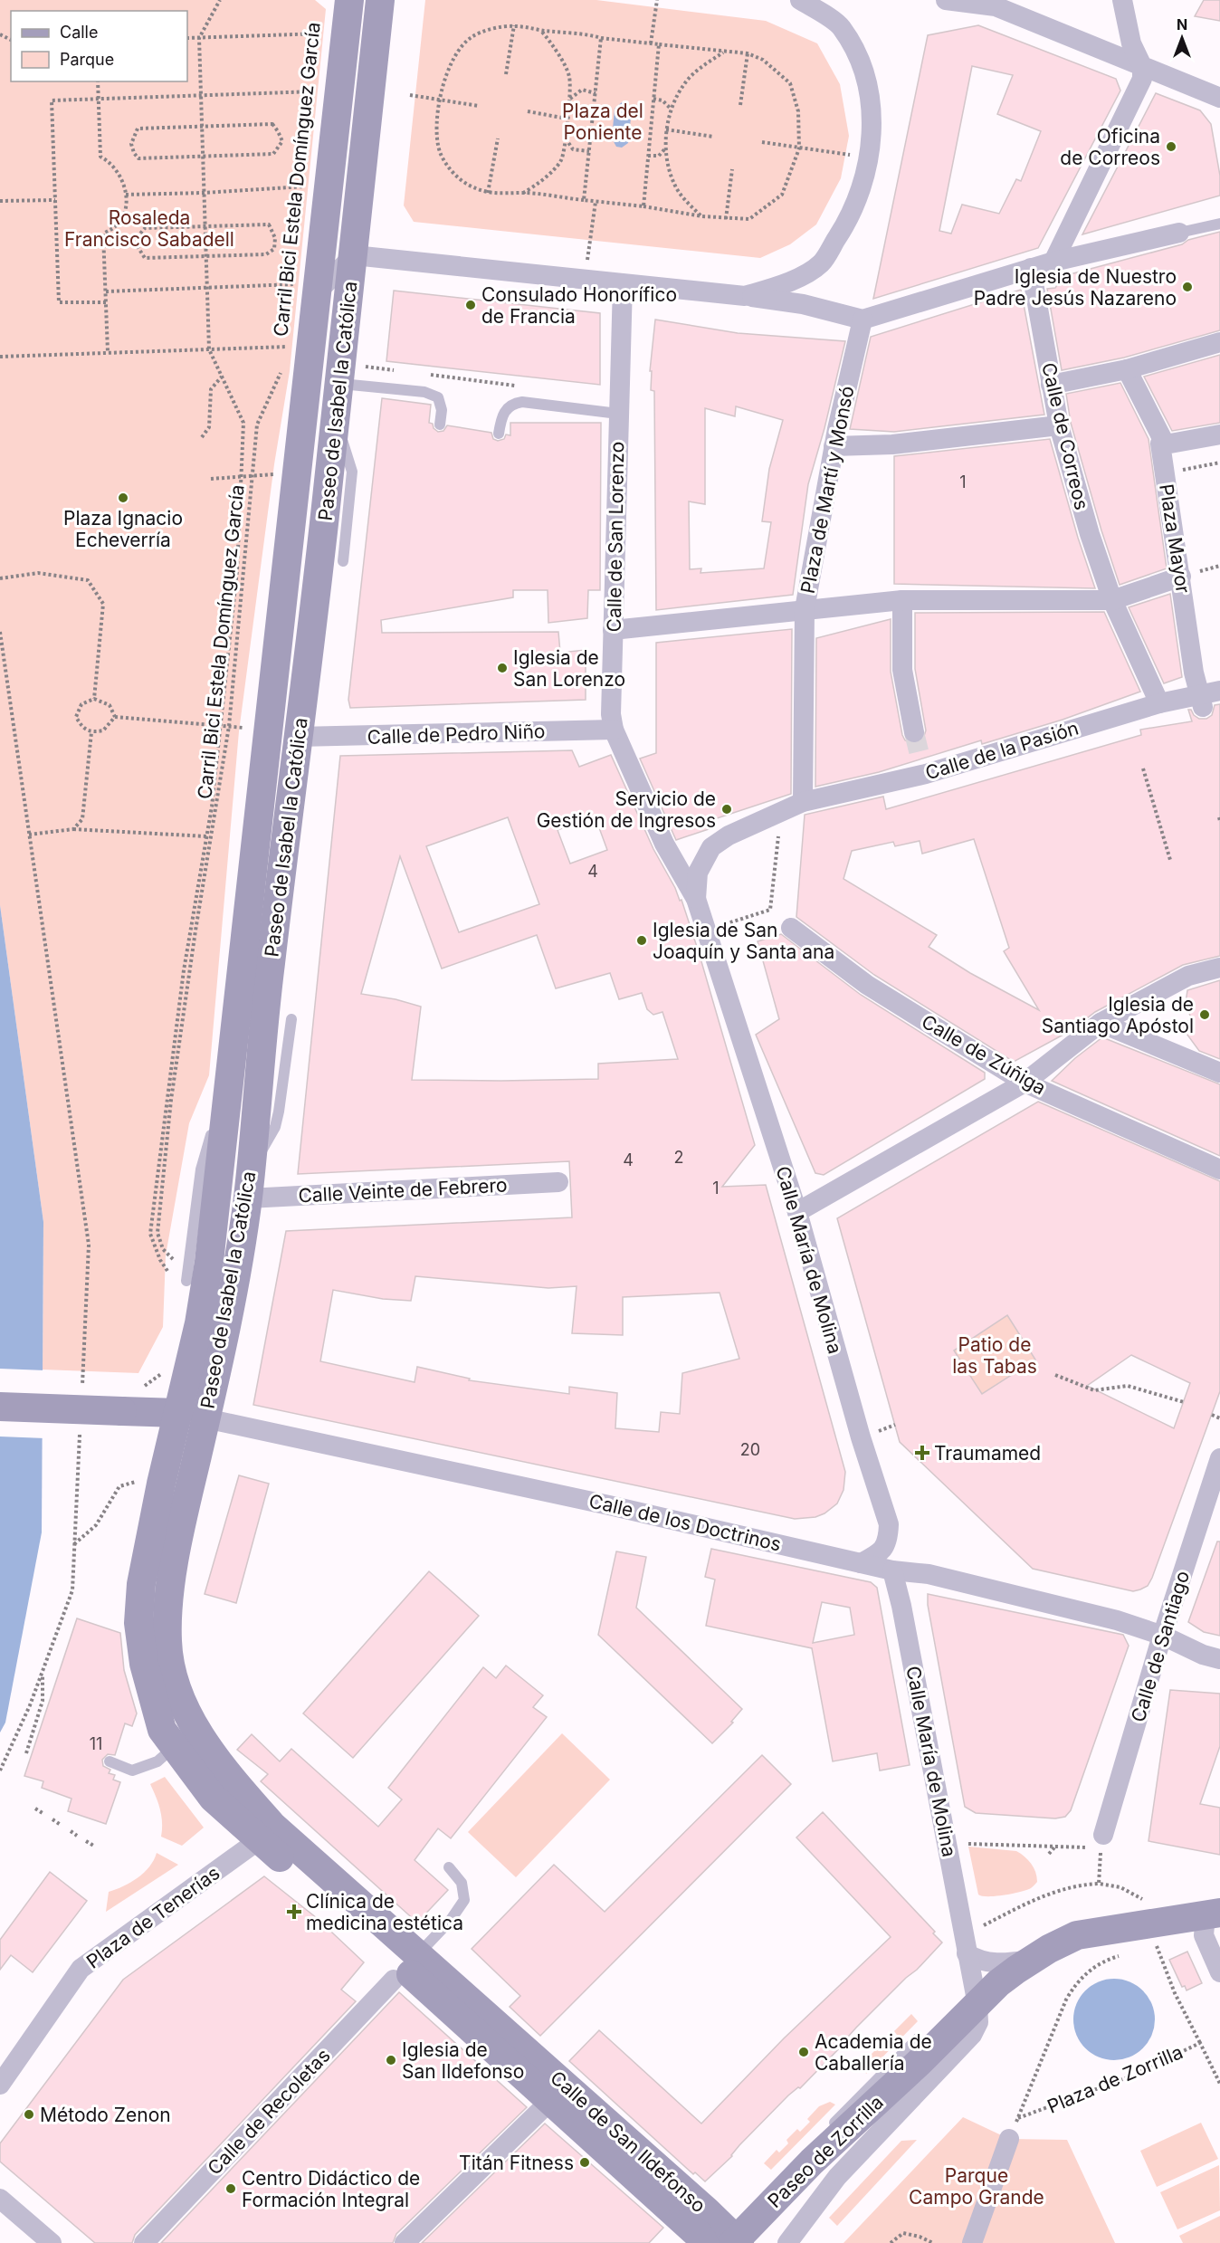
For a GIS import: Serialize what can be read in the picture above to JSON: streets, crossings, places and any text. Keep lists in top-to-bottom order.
{
  "streets": {
    "main road": ["Paseo de Isabel la Católica", "Calle de San Ildefonso", "Paseo de Zorrilla"],
    "street": [
      "Calle de Correos",
      "Plaza de Martí y Monsó",
      "Calle de San Lorenzo",
      "Plaza Mayor",
      "Calle de Pedro Niño",
      "Calle de la Pasión",
      "Calle de Zúñiga",
      "Calle Veinte de Febrero",
      "Calle María de Molina",
      "Calle de los Doctrinos",
      "Calle de Santiago",
      "Plaza de Tenerías",
      "Calle de Recoletas"
    ],
    "path": ["Carril Bici Estela Domínguez García", "Plaza de Zorrilla"]
  },
  "crossings": [
    ["Paseo de Isabel la Católica", "Calle de Pedro Niño"],
    ["Paseo de Isabel la Católica", "Calle Veinte de Febrero"],
    ["Paseo de Isabel la Católica", "Calle de los Doctrinos"],
    ["Paseo de Isabel la Católica", "Calle de San Ildefonso"],
    ["Calle de Correos", "Plaza de Martí y Monsó"],
    ["Calle de Correos", "Calle de la Pasión"],
    ["Plaza de Martí y Monsó", "Plaza Mayor"],
    ["Calle de San Lorenzo", "Calle de Pedro Niño"],
    ["Calle de San Lorenzo", "Calle de la Pasión"],
    ["Calle de San Lorenzo", "Calle María de Molina"],
    ["Plaza Mayor", "Calle de la Pasión"],
    ["Calle de la Pasión", "Calle María de Molina"],
    ["Calle María de Molina", "Calle de los Doctrinos"],
    ["Calle María de Molina", "Paseo de Zorrilla"],
    ["Calle de los Doctrinos", "Calle de Santiago"],
    ["Calle de los Doctrinos", "Calle de San Ildefonso"],
    ["Plaza de Tenerías", "Calle de San Ildefonso"],
    ["Calle de Recoletas", "Calle de San Ildefonso"],
    ["Calle de San Ildefonso", "Paseo de Zorrilla"]
  ],
  "parks": [
    "Plaza del Poniente",
    "Rosaleda Francisco Sabadell",
    "Patio de las Tabas",
    "Parque Campo Grande"
  ],
  "places": {
    "other": [
      "Oficina de Correos",
      "Iglesia de Nuestro Padre Jesús Nazareno",
      "Consulado Honorífico de Francia",
      "Plaza Ignacio Echeverría",
      "Iglesia de San Lorenzo",
      "Servicio de Gestión de Ingresos",
      "Iglesia de San Joaquín y Santa ana",
      "Iglesia de Santiago Apóstol",
      "Academia de Caballería",
      "Iglesia de San Ildefonso",
      "Método Zenon",
      "Titán Fitness",
      "Centro Didáctico de Formación Integral"
    ],
    "health": ["Traumamed", "Clínica de medicina estética"]
  },
  "house_numbers": [
    "1",
    "4",
    "2",
    "4",
    "1",
    "20",
    "11"
  ],
  "legend": ["Calle", "Parque"],
  "north": "top"
}
